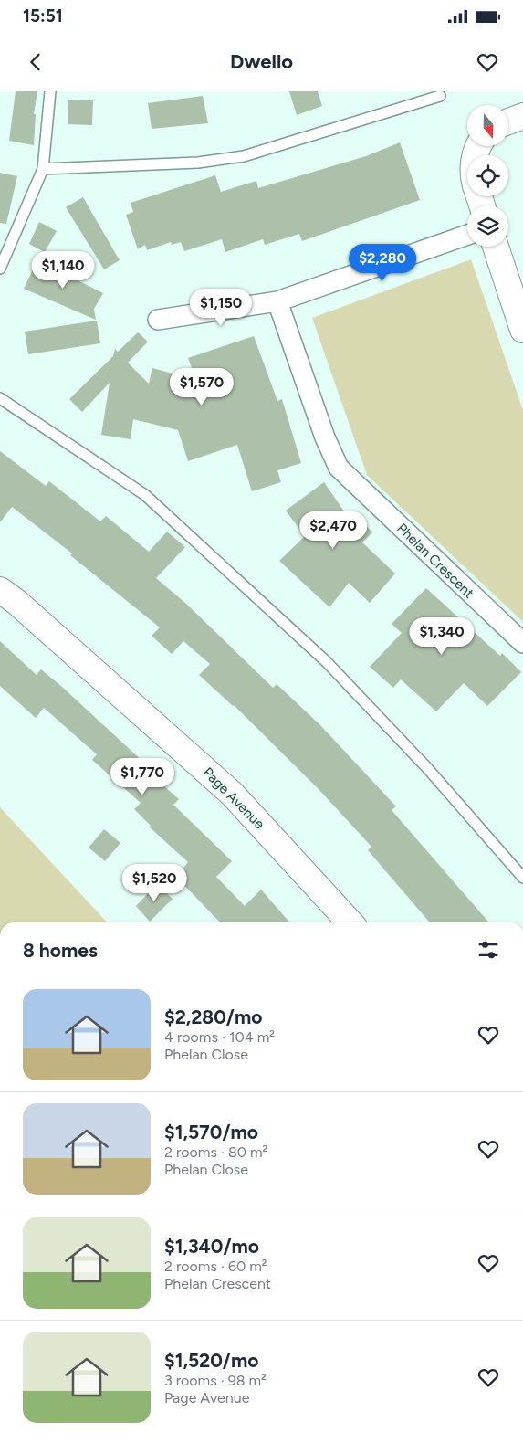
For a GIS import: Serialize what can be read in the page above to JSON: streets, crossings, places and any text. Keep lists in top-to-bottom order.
{
  "streets": {
    "street": ["Phelan Crescent", "Page Avenue"]
  },
  "north": "bottom",
  "page": {
    "status": "15:51",
    "header": "Dwello",
    "price": [
      "$2,280",
      "$1,140",
      "$1,150",
      "$1,570",
      "$2,470",
      "$1,340",
      "$1,770",
      "$1,520"
    ],
    "heading": "8 homes",
    "list": [
      {
        "name": "$2,280/mo",
        "note": "4 rooms · 104 m² · Phelan Close"
      },
      {
        "name": "$1,570/mo",
        "note": "2 rooms · 80 m² · Phelan Close"
      },
      {
        "name": "$1,340/mo",
        "note": "2 rooms · 60 m² · Phelan Crescent"
      },
      {
        "name": "$1,520/mo",
        "note": "3 rooms · 98 m² · Page Avenue"
      }
    ]
  }
}
